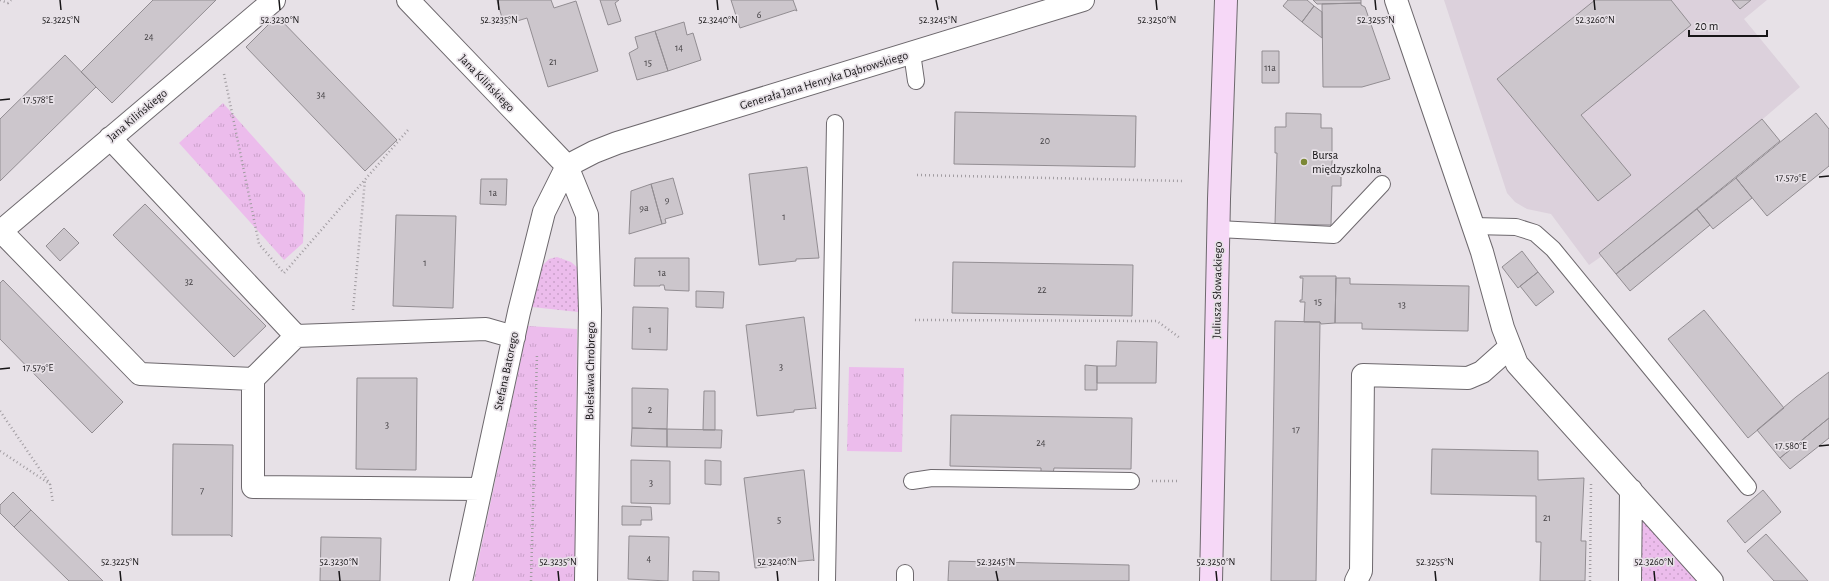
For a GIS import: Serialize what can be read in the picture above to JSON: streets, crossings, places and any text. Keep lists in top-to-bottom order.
{
  "streets": {
    "street": [
      "Generała Jana Henryka Dąbrowskiego",
      "Jana Kilińskiego",
      "Juliusza Słowackiego",
      "Stefana Batorego",
      "Bolesława Chrobrego"
    ]
  },
  "crossings": [
    ["Generała Jana Henryka Dąbrowskiego", "Jana Kilińskiego"],
    ["Generała Jana Henryka Dąbrowskiego", "Stefana Batorego"],
    ["Generała Jana Henryka Dąbrowskiego", "Bolesława Chrobrego"],
    ["Jana Kilińskiego", "Stefana Batorego"],
    ["Jana Kilińskiego", "Bolesława Chrobrego"],
    ["Stefana Batorego", "Bolesława Chrobrego"]
  ],
  "places": ["Bursa międzyszkolna"],
  "house_numbers": [
    "6",
    "24",
    "14",
    "21",
    "15",
    "11a",
    "34",
    "20",
    "1a",
    "9",
    "9a",
    "1",
    "1",
    "1a",
    "32",
    "22",
    "15",
    "13",
    "1",
    "3",
    "2",
    "3",
    "17",
    "24",
    "3",
    "7",
    "21",
    "5",
    "4"
  ],
  "scale_bar": "20 m",
  "coordinates": [
    "52.3225°N",
    "52.3230°N",
    "52.3235°N",
    "52.3240°N",
    "52.3245°N",
    "52.3250°N",
    "52.3255°N",
    "52.3260°N",
    "17.578°E",
    "17.579°E",
    "17.580°E"
  ]
}
